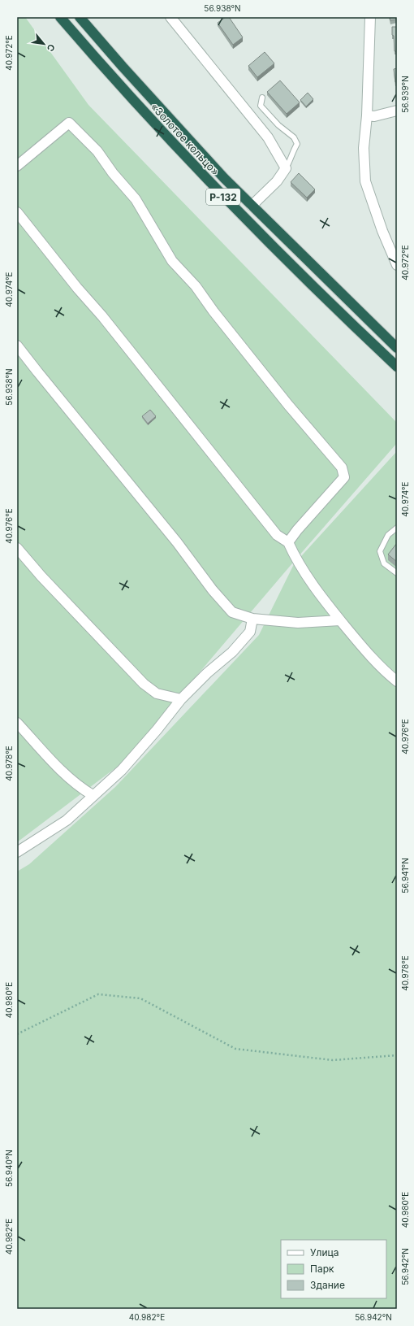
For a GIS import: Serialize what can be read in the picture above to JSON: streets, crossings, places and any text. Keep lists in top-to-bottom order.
{
  "streets": {
    "highway": ["«Золотое кольцо»", "Р-132"]
  },
  "legend": ["Улица", "Парк", "Здание"],
  "north": "bottom right",
  "coordinates": [
    "56.938°N",
    "40.972°E",
    "56.939°N",
    "40.974°E",
    "40.976°E",
    "40.978°E",
    "56.941°N",
    "40.980°E",
    "56.940°N",
    "40.982°E",
    "56.942°N"
  ]
}
